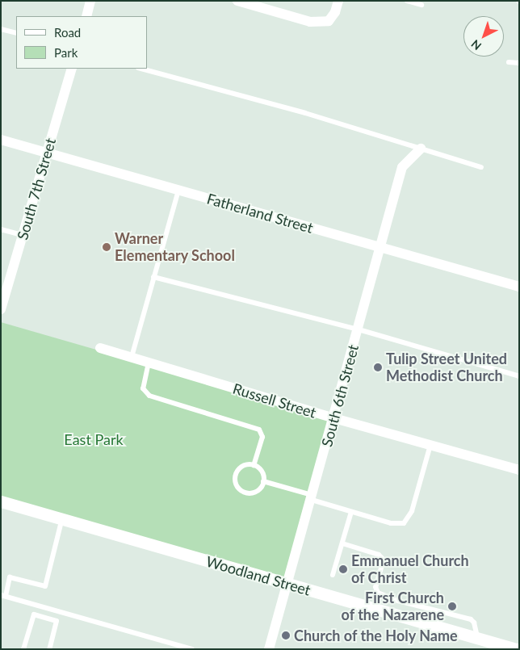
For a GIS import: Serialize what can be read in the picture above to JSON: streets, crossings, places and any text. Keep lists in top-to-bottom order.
{
  "streets": {
    "street": [
      "South 7th Street",
      "Fatherland Street",
      "South 6th Street",
      "Russell Street",
      "Woodland Street"
    ]
  },
  "crossings": [
    ["South 7th Street", "Fatherland Street"],
    ["Fatherland Street", "South 6th Street"],
    ["South 6th Street", "Russell Street"],
    ["South 6th Street", "Woodland Street"]
  ],
  "parks": ["East Park"],
  "places": [
    "Warner Elementary School",
    "Tulip Street United Methodist Church",
    "Emmanuel Church of Christ",
    "First Church of the Nazarene",
    "Church of the Holy Name"
  ],
  "legend": ["Road", "Park"],
  "north": "bottom left"
}
